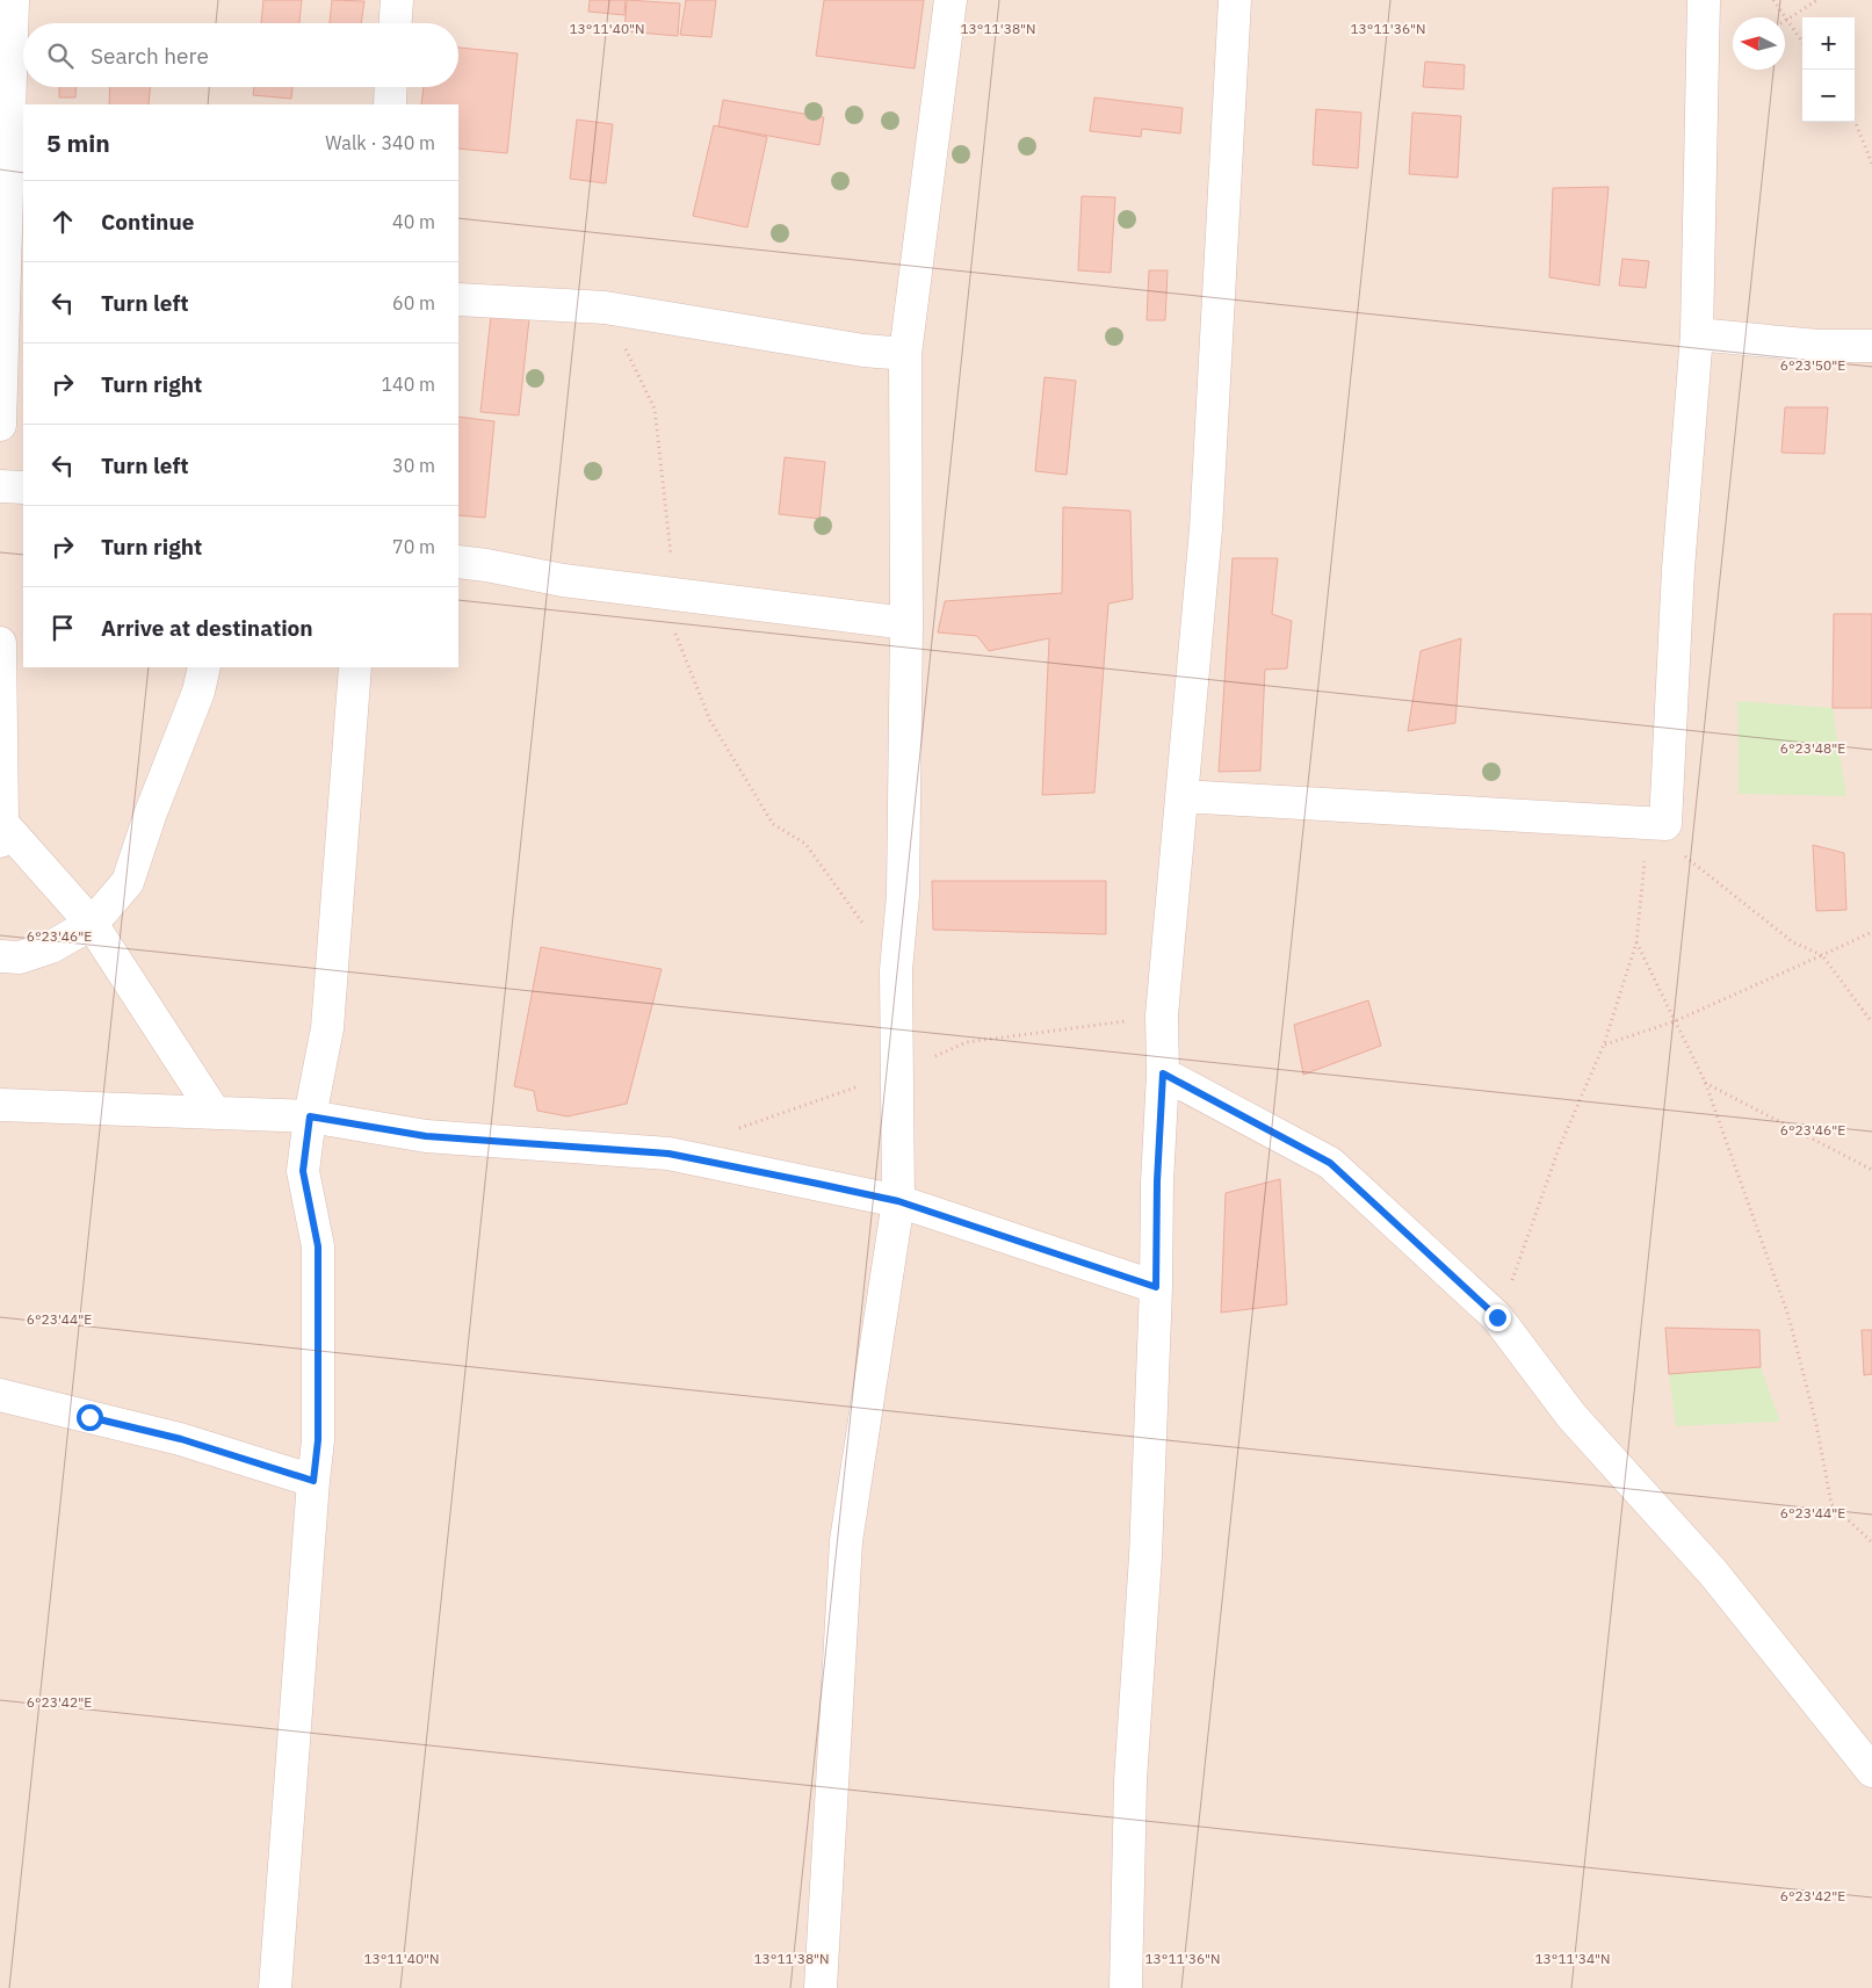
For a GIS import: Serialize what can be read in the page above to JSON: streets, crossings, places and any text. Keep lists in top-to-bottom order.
{
  "north": "left",
  "page": {
    "map_buttons": ["+", "−"],
    "search": "Search here",
    "heading": ["5 min", "Walk · 340 m"],
    "list": [
      ["Continue", "40 m"],
      ["Turn left", "60 m"],
      ["Turn right", "140 m"],
      ["Turn left", "30 m"],
      ["Turn right", "70 m"],
      "Arrive at destination"
    ]
  },
  "coordinates": [
    "13°11'40\"N",
    "13°11'38\"N",
    "13°11'36\"N",
    "6°23'50\"E",
    "6°23'48\"E",
    "6°23'46\"E",
    "6°23'44\"E",
    "6°23'42\"E",
    "13°11'34\"N"
  ]
}
